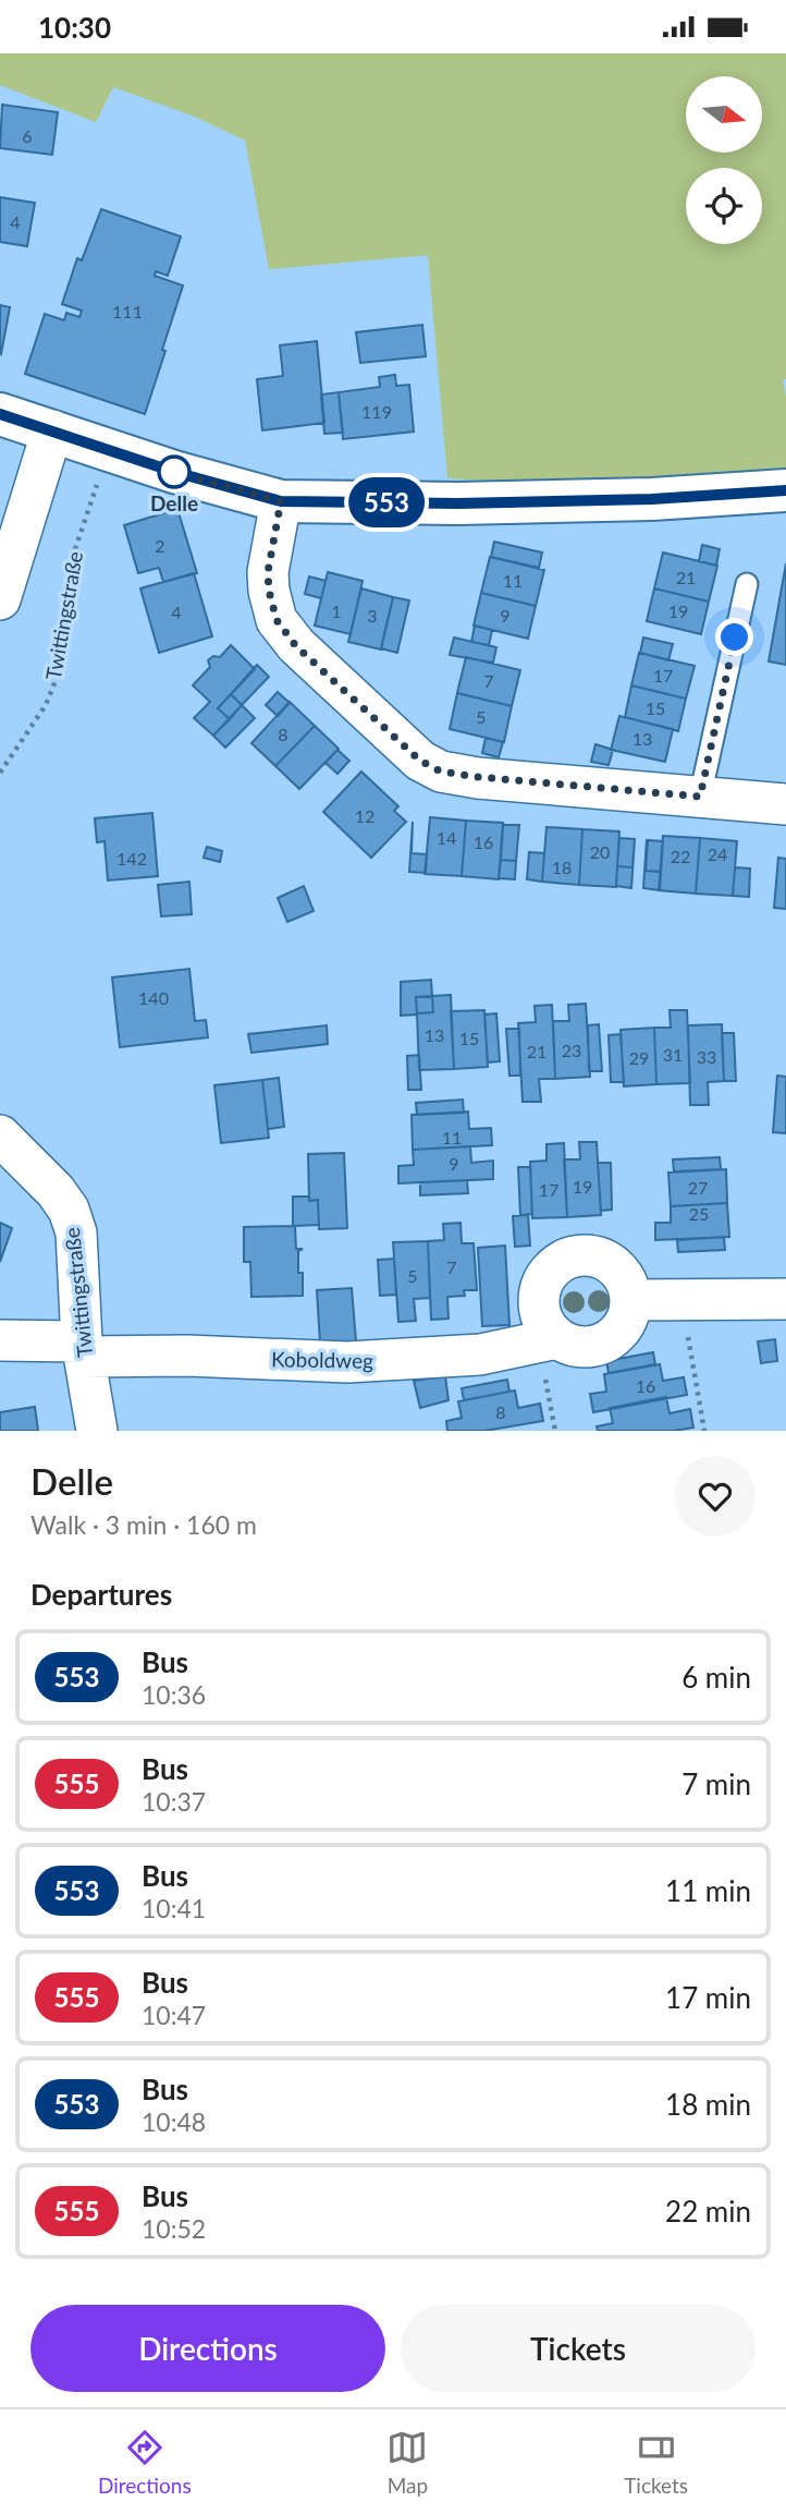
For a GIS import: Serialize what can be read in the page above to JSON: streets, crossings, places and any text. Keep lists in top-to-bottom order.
{
  "streets": {
    "street": ["Twittingstraße", "Koboldweg"]
  },
  "crossings": [
    ["Twittingstraße", "Koboldweg"]
  ],
  "places": ["Delle"],
  "lines": ["bus line 553"],
  "house_numbers": [
    "6",
    "4",
    "111",
    "119",
    "2",
    "21",
    "11",
    "1",
    "19",
    "4",
    "3",
    "9",
    "17",
    "7",
    "15",
    "5",
    "8",
    "13",
    "12",
    "14",
    "16",
    "20",
    "24",
    "22",
    "142",
    "18",
    "140",
    "13",
    "15",
    "23",
    "21",
    "31",
    "33",
    "29",
    "11",
    "9",
    "19",
    "27",
    "17",
    "25",
    "7",
    "5",
    "16",
    "8"
  ],
  "north": "right",
  "page": {
    "status": "10:30",
    "on_map": "553",
    "heading": [
      ["Delle", "Walk · 3 min · 160 m"],
      "Departures"
    ],
    "list": [
      {
        "mark": "553",
        "name": "Bus",
        "note": "10:36",
        "value": "6 min"
      },
      {
        "mark": "555",
        "name": "Bus",
        "note": "10:37",
        "value": "7 min"
      },
      {
        "mark": "553",
        "name": "Bus",
        "note": "10:41",
        "value": "11 min"
      },
      {
        "mark": "555",
        "name": "Bus",
        "note": "10:47",
        "value": "17 min"
      },
      {
        "mark": "553",
        "name": "Bus",
        "note": "10:48",
        "value": "18 min"
      },
      {
        "mark": "555",
        "name": "Bus",
        "note": "10:52",
        "value": "22 min"
      }
    ],
    "buttons": ["Directions", "Tickets"],
    "tabs": ["Directions", "Map", "Tickets"]
  }
}
